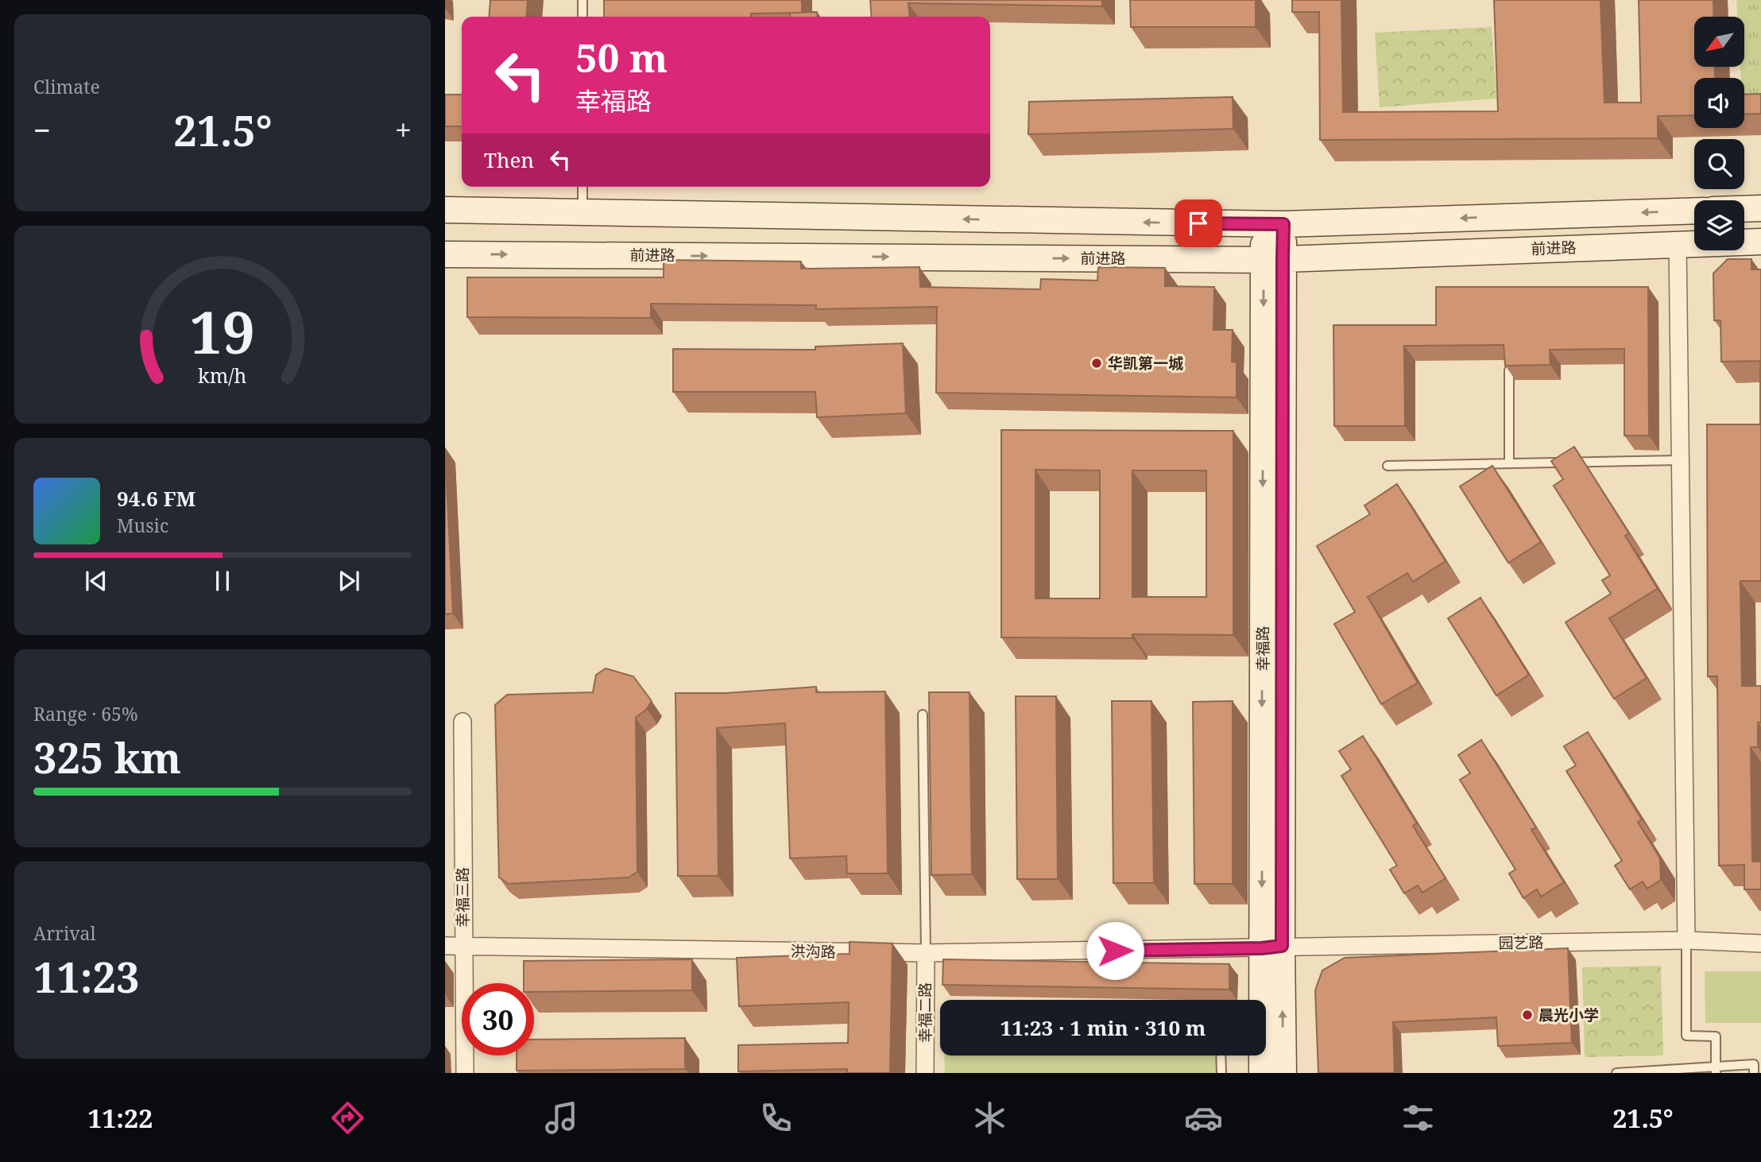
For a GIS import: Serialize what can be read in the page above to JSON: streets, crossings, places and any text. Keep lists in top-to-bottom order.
{
  "streets": {
    "main road": ["前进路", "幸福路"],
    "street": [
      "幸福三路",
      "园艺路",
      "洪沟路",
      "幸福二路"
    ]
  },
  "crossings": [
    ["前进路", "幸福路"],
    ["幸福路", "园艺路"],
    ["幸福路", "洪沟路"],
    ["幸福三路", "洪沟路"],
    ["园艺路", "洪沟路"],
    ["洪沟路", "幸福二路"]
  ],
  "places": ["华凯第一城", "晨光小学"],
  "north": "bottom left",
  "page": {
    "tile": [
      "Climate",
      ["Range · 65%", "325 km"],
      ["Arrival", "11:23"]
    ],
    "turn": ["50 m", "幸福路"],
    "heat": ["−", "21.5°", "+"],
    "then": "Then",
    "song": ["94.6 FM", "Music"],
    "limit": "30",
    "trip": "11:23 · 1 min · 310 m",
    "tabs": ["11:22", "21.5°"],
    "gauge": ["19", "km/h"]
  }
}
